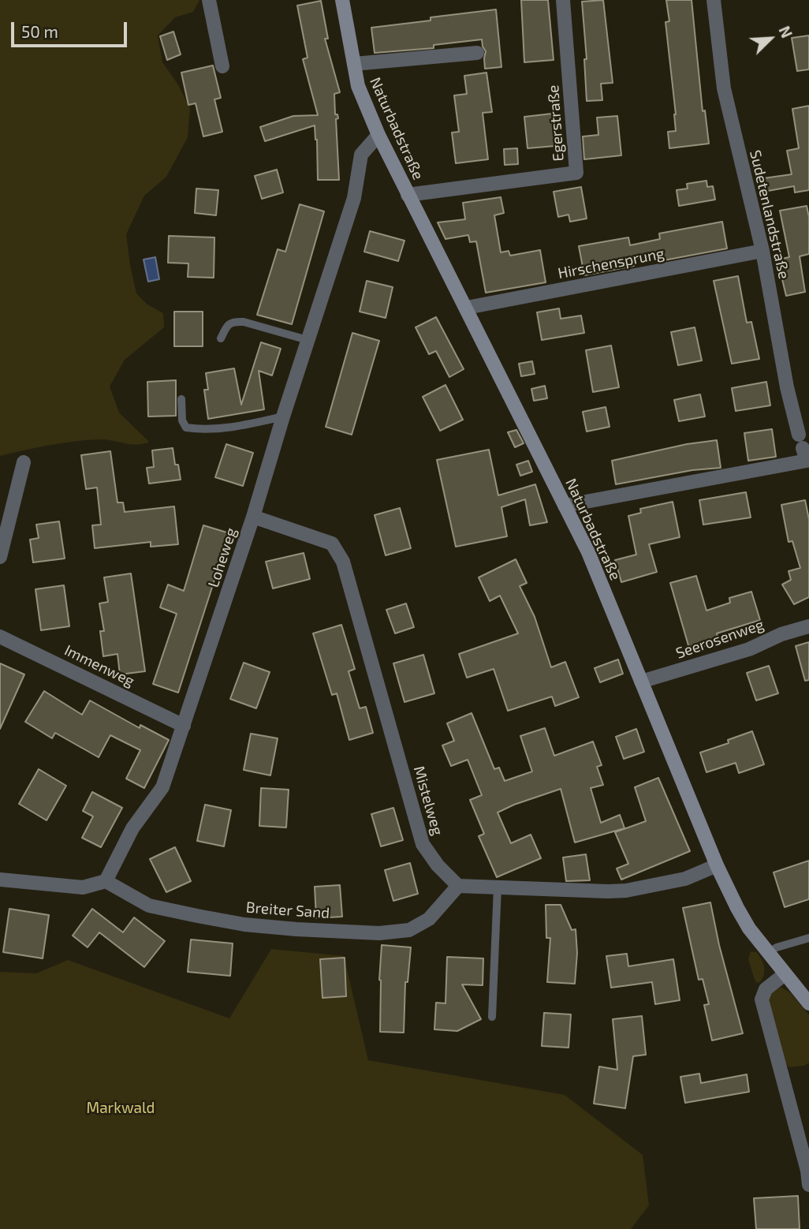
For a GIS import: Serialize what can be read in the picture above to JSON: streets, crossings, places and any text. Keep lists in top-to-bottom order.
{
  "streets": {
    "street": [
      "Egerstraße",
      "Naturbadstraße",
      "Sudetenlandstraße",
      "Hirschensprung",
      "Loheweg",
      "Seerosenweg",
      "Immenweg",
      "Mistelweg",
      "Breiter Sand"
    ]
  },
  "crossings": [
    ["Egerstraße", "Naturbadstraße"],
    ["Naturbadstraße", "Sudetenlandstraße"],
    ["Naturbadstraße", "Hirschensprung"],
    ["Naturbadstraße", "Loheweg"],
    ["Naturbadstraße", "Seerosenweg"],
    ["Sudetenlandstraße", "Hirschensprung"],
    ["Loheweg", "Immenweg"],
    ["Loheweg", "Mistelweg"],
    ["Loheweg", "Breiter Sand"],
    ["Mistelweg", "Breiter Sand"]
  ],
  "parks": ["Markwald"],
  "scale_bar": "50 m",
  "north": "top right"
}
